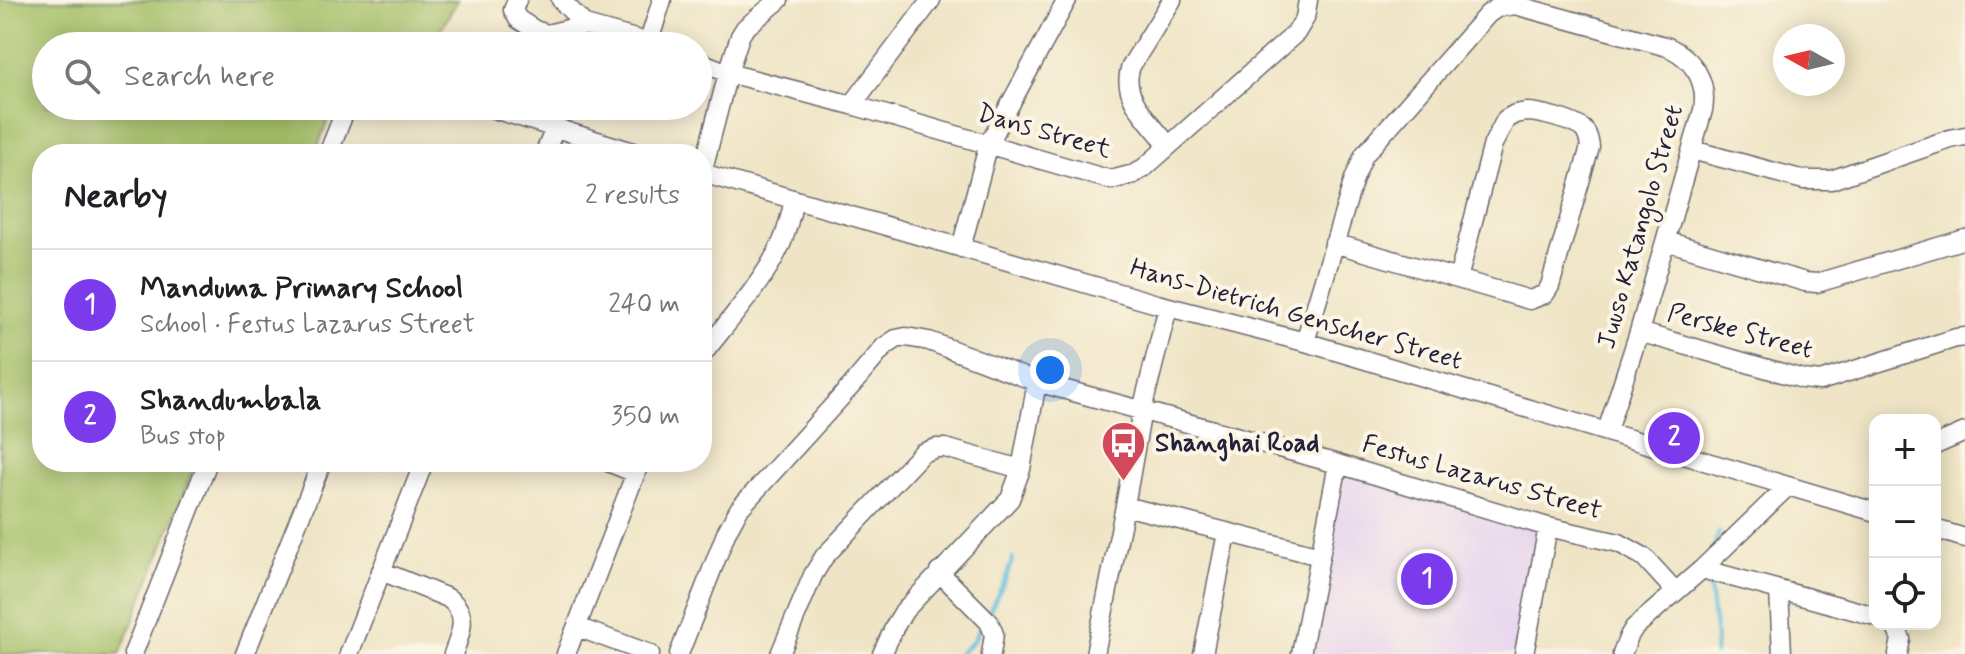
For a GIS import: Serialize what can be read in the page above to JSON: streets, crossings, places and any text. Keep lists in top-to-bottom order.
{
  "streets": {
    "street": [
      "Dans Street",
      "Juuso Katangolo Street",
      "Hans-Dietrich Genscher Street",
      "Perske Street",
      "Festus Lazarus Street"
    ]
  },
  "crossings": [
    ["Juuso Katangolo Street", "Hans-Dietrich Genscher Street"],
    ["Juuso Katangolo Street", "Perske Street"]
  ],
  "places": {
    "bus stop": ["Shanghai Road"]
  },
  "north": "left",
  "page": {
    "search": "Search here",
    "heading": ["Nearby", "2 results"],
    "list": [
      {
        "mark": "1",
        "name": "Manduma Primary School",
        "note": "School · Festus Lazarus Street",
        "value": "240 m"
      },
      {
        "mark": "2",
        "name": "Shandumbala",
        "note": "Bus stop",
        "value": "350 m"
      }
    ],
    "pins": ["2", "1"],
    "map_buttons": ["+", "−"]
  }
}
